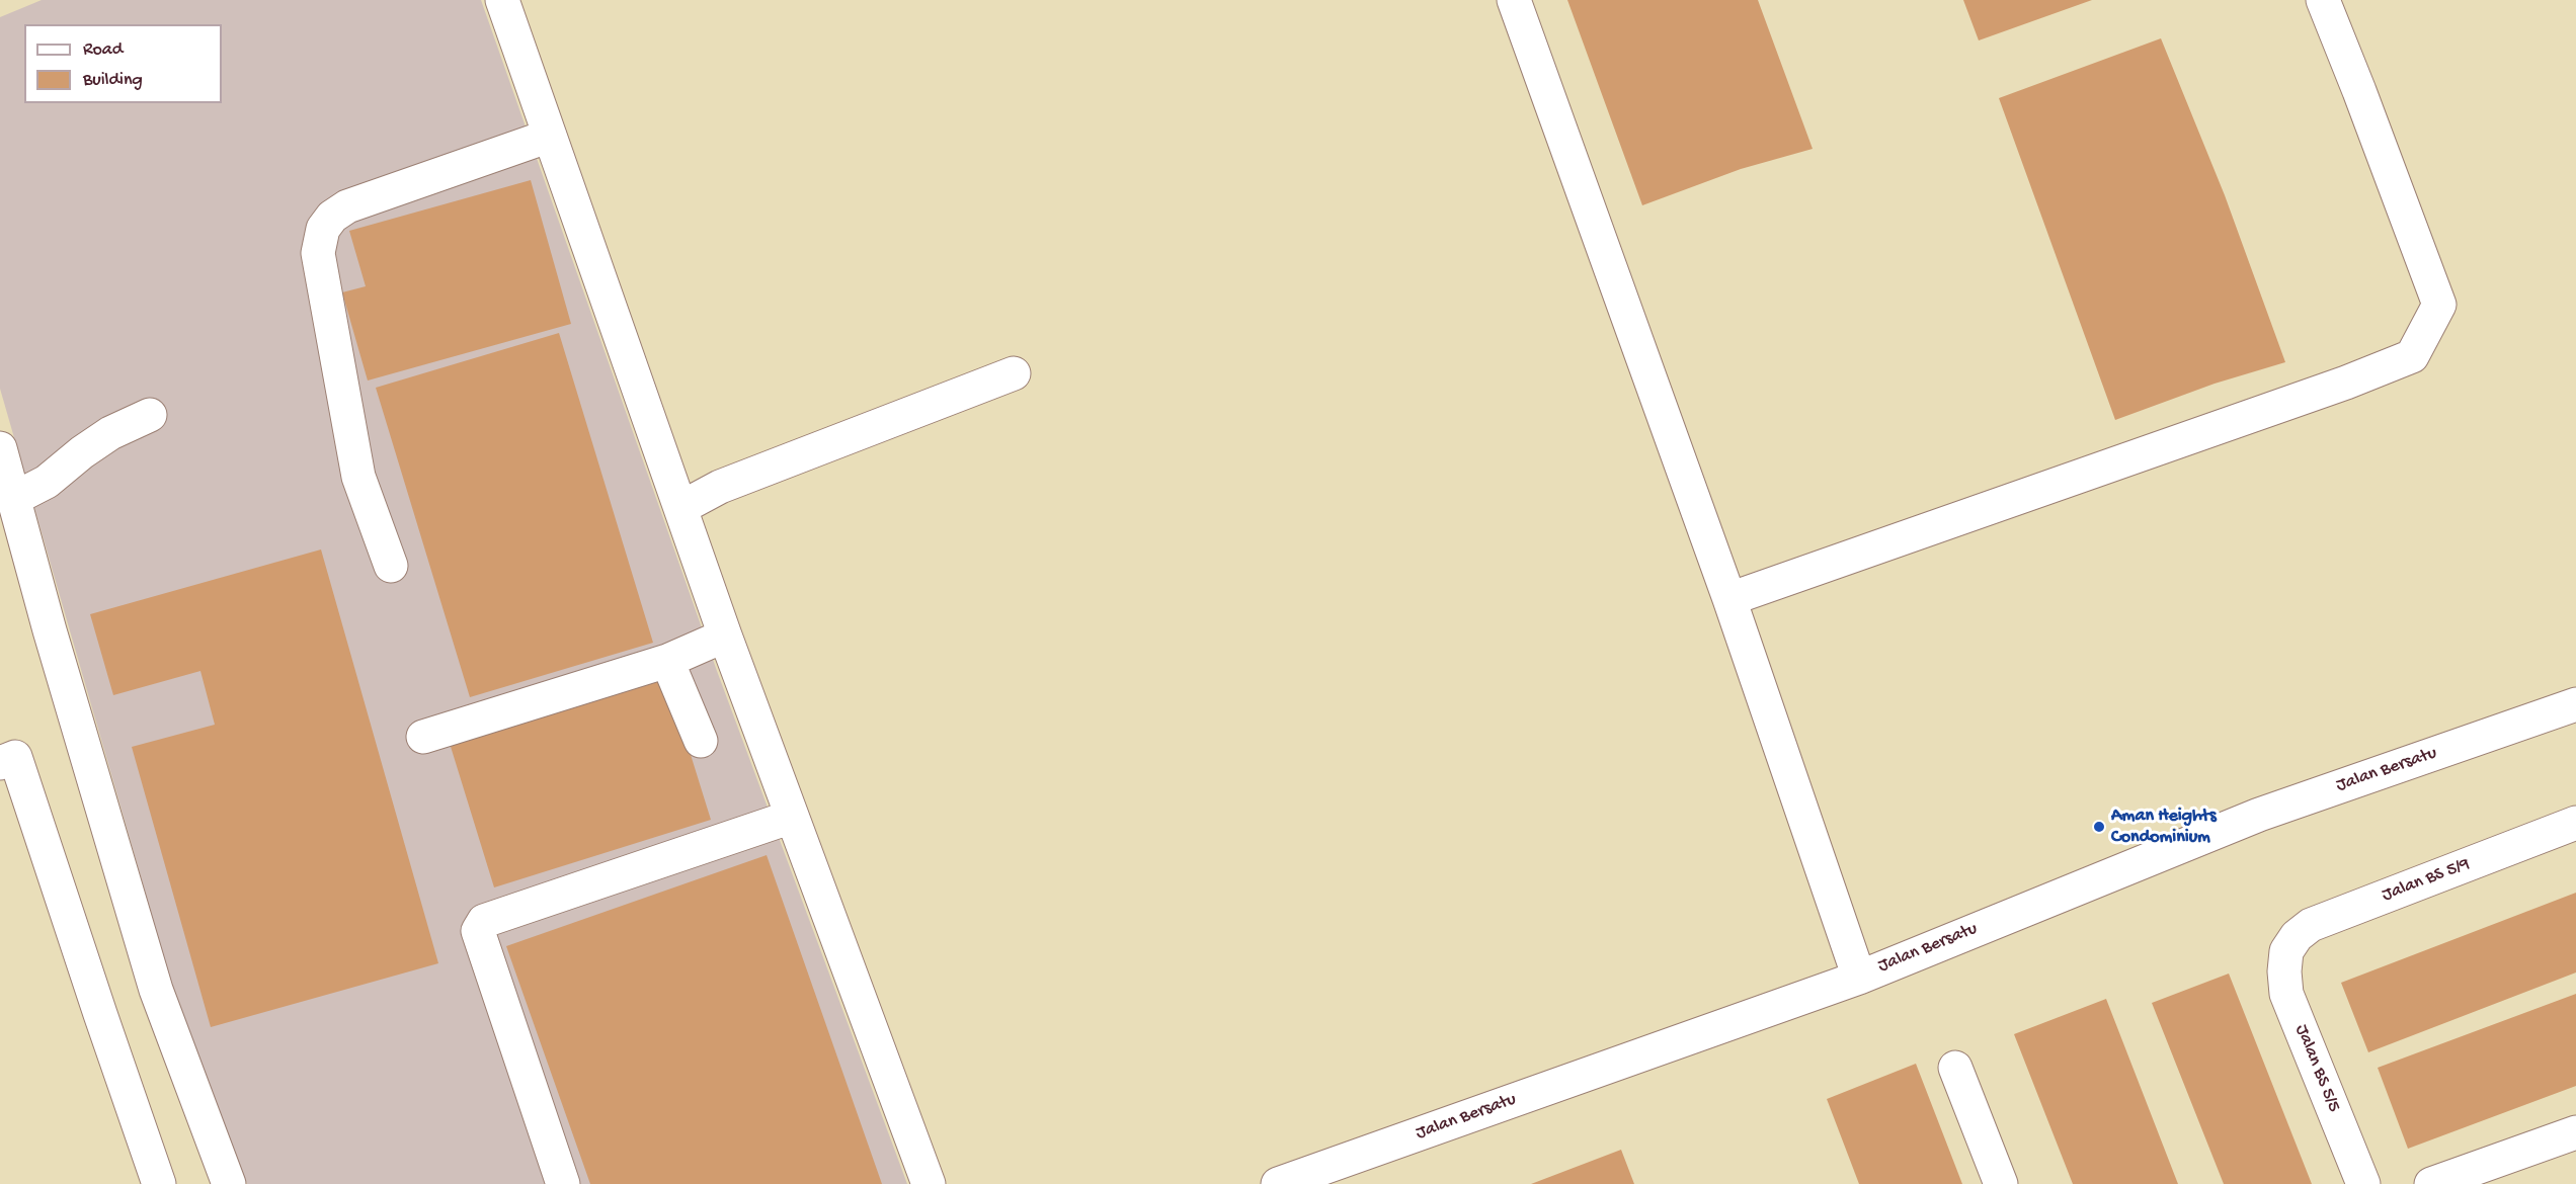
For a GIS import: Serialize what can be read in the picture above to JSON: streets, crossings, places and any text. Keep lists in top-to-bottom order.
{
  "streets": {
    "street": ["Jalan Bersatu", "Jalan BS 5/9", "Jalan BS 5/5"]
  },
  "crossings": [
    ["Jalan BS 5/9", "Jalan BS 5/5"]
  ],
  "places": ["Aman Heights Condominium"],
  "legend": ["Road", "Building"]
}
